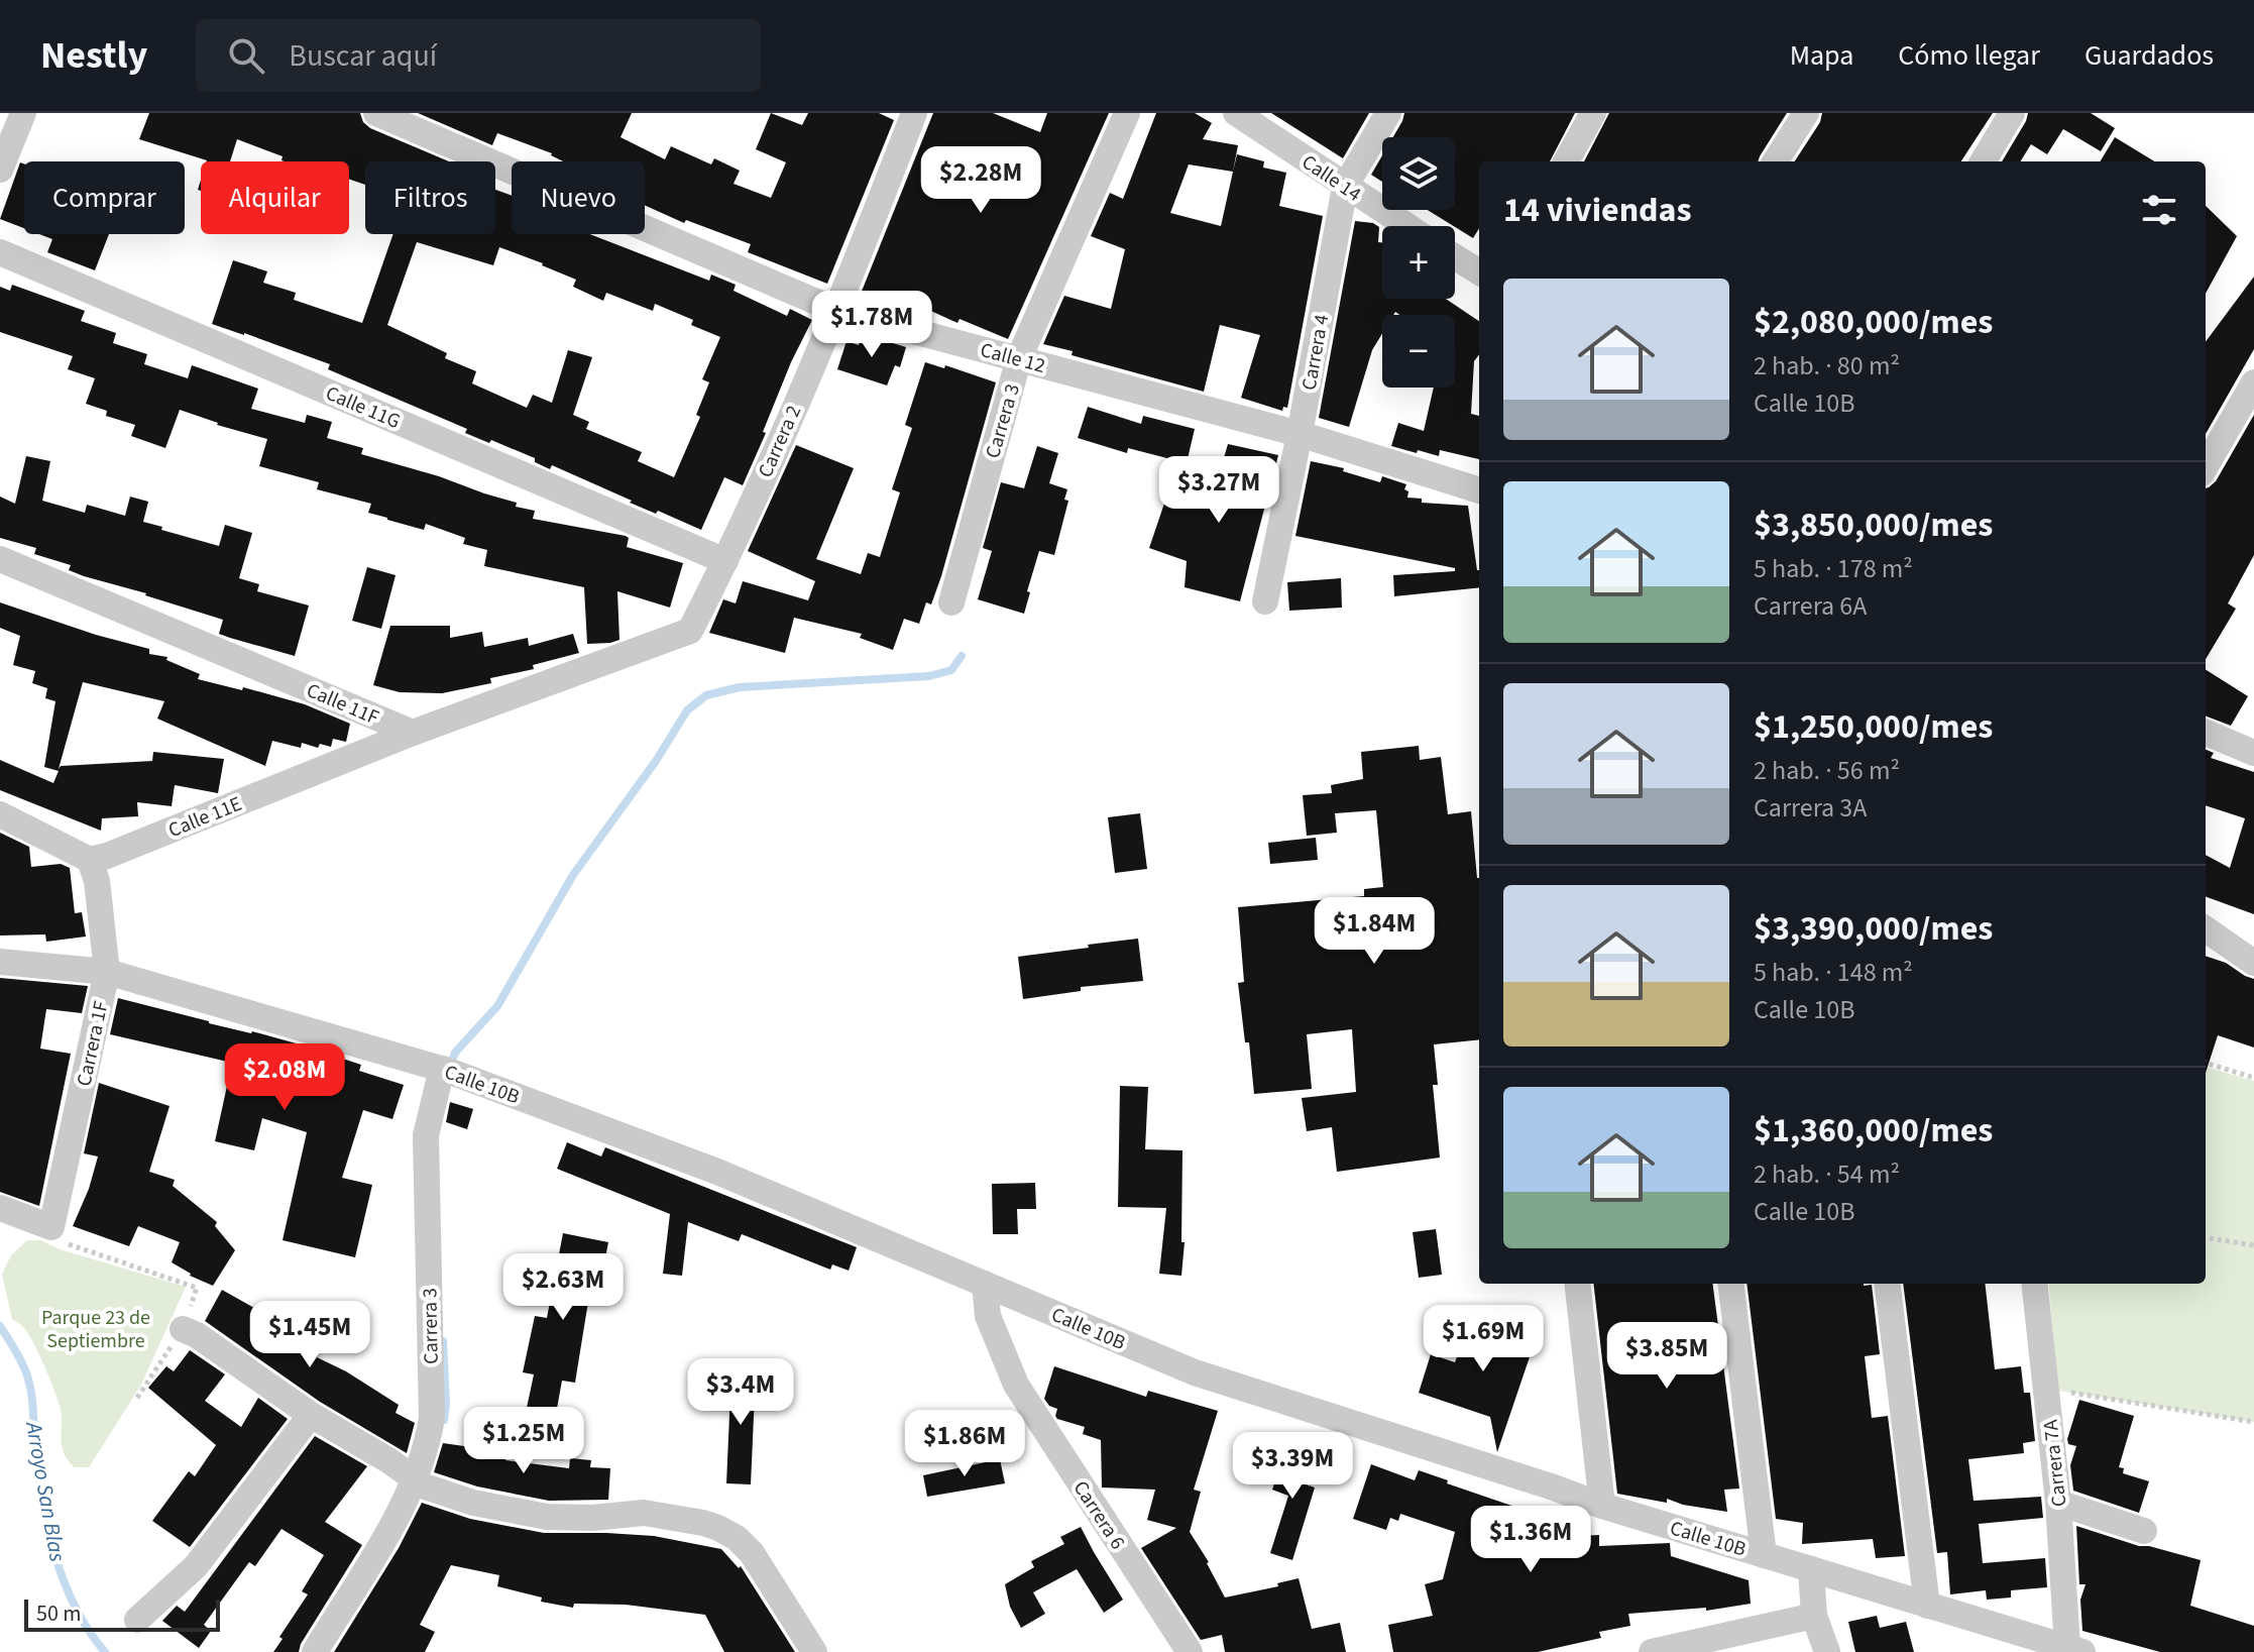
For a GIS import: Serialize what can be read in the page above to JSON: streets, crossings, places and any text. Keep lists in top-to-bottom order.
{
  "streets": {
    "street": [
      "Calle 14",
      "Carrera 4",
      "Calle 12",
      "Calle 11G",
      "Carrera 3",
      "Carrera 2",
      "Calle 11F",
      "Calle 11E",
      "Carrera 1F",
      "Calle 10B",
      "Carrera 7A",
      "Carrera 6"
    ]
  },
  "crossings": [
    ["Calle 14", "Carrera 4"],
    ["Carrera 4", "Calle 12"],
    ["Calle 12", "Carrera 3"],
    ["Calle 12", "Carrera 2"],
    ["Calle 11G", "Carrera 2"],
    ["Carrera 3", "Calle 10B"],
    ["Carrera 2", "Calle 11F"],
    ["Carrera 2", "Calle 11E"],
    ["Calle 11F", "Calle 11E"],
    ["Calle 11E", "Carrera 1F"],
    ["Carrera 1F", "Calle 10B"],
    ["Calle 10B", "Carrera 7A"],
    ["Calle 10B", "Carrera 6"]
  ],
  "water": ["Arroyo San Blas"],
  "parks": ["Parque 23 de Septiembre"],
  "scale_bar": "50 m",
  "page": {
    "header": "Nestly",
    "search": "Buscar aquí",
    "nav": ["Mapa", "Cómo llegar", "Guardados"],
    "map_buttons": ["+", "−"],
    "price": [
      "$2.28M",
      "$1.78M",
      "$3.27M",
      "$1.84M",
      "$2.08M",
      "$2.63M",
      "$1.45M",
      "$1.69M",
      "$3.85M",
      "$3.4M",
      "$1.25M",
      "$1.86M",
      "$3.39M",
      "$1.36M"
    ],
    "chip": [
      "Comprar",
      "Alquilar",
      "Filtros",
      "Nuevo"
    ],
    "heading": "14 viviendas",
    "list": [
      {
        "name": "$2,080,000/mes",
        "note": "2 hab. · 80 m² · Calle 10B"
      },
      {
        "name": "$3,850,000/mes",
        "note": "5 hab. · 178 m² · Carrera 6A"
      },
      {
        "name": "$1,250,000/mes",
        "note": "2 hab. · 56 m² · Carrera 3A"
      },
      {
        "name": "$3,390,000/mes",
        "note": "5 hab. · 148 m² · Calle 10B"
      },
      {
        "name": "$1,360,000/mes",
        "note": "2 hab. · 54 m² · Calle 10B"
      }
    ],
    "scale": "50 m"
  }
}
